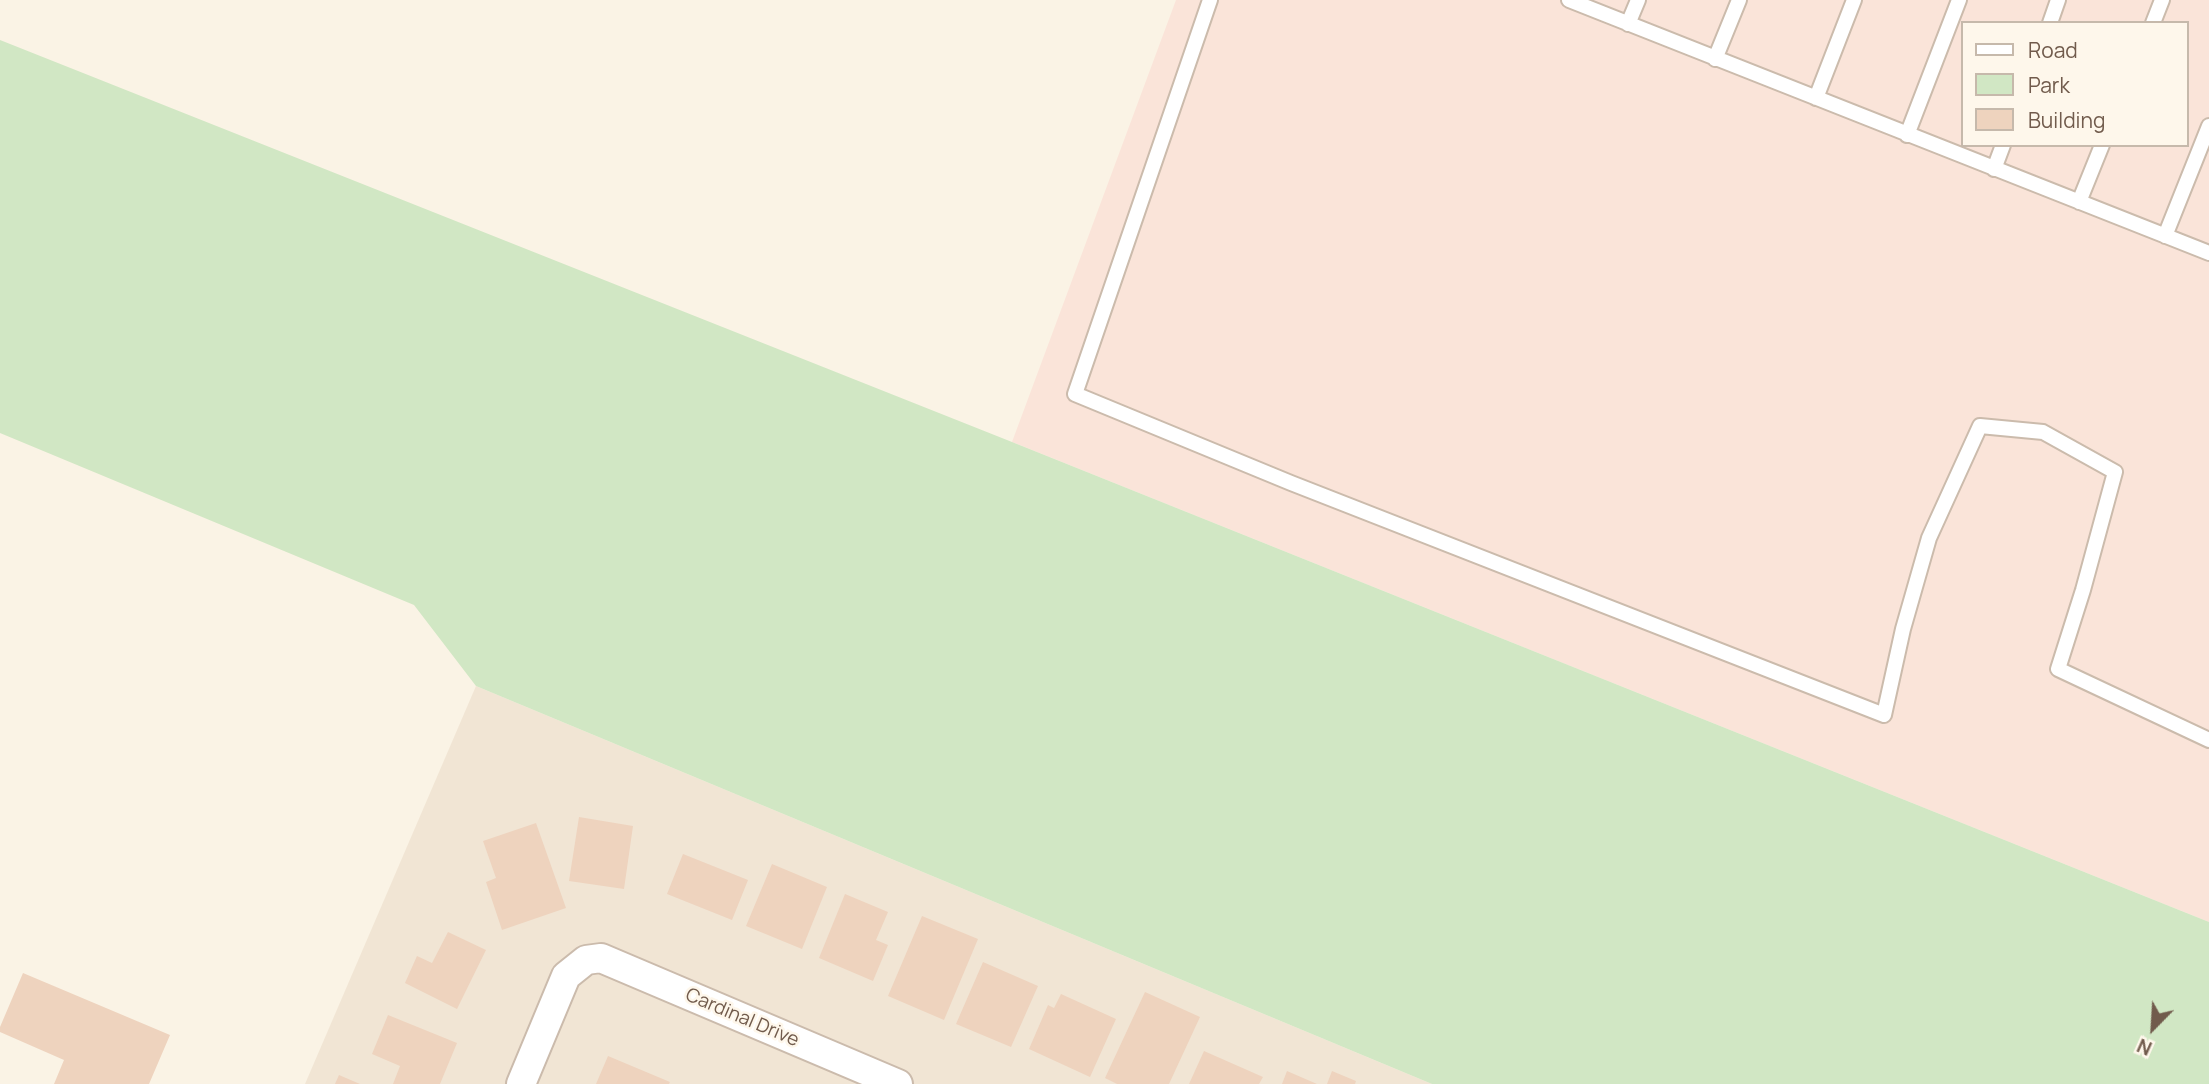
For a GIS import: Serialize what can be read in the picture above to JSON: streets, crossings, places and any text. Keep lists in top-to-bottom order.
{
  "streets": {
    "street": ["Cardinal Drive"]
  },
  "legend": ["Road", "Park", "Building"],
  "north": "bottom left"
}
